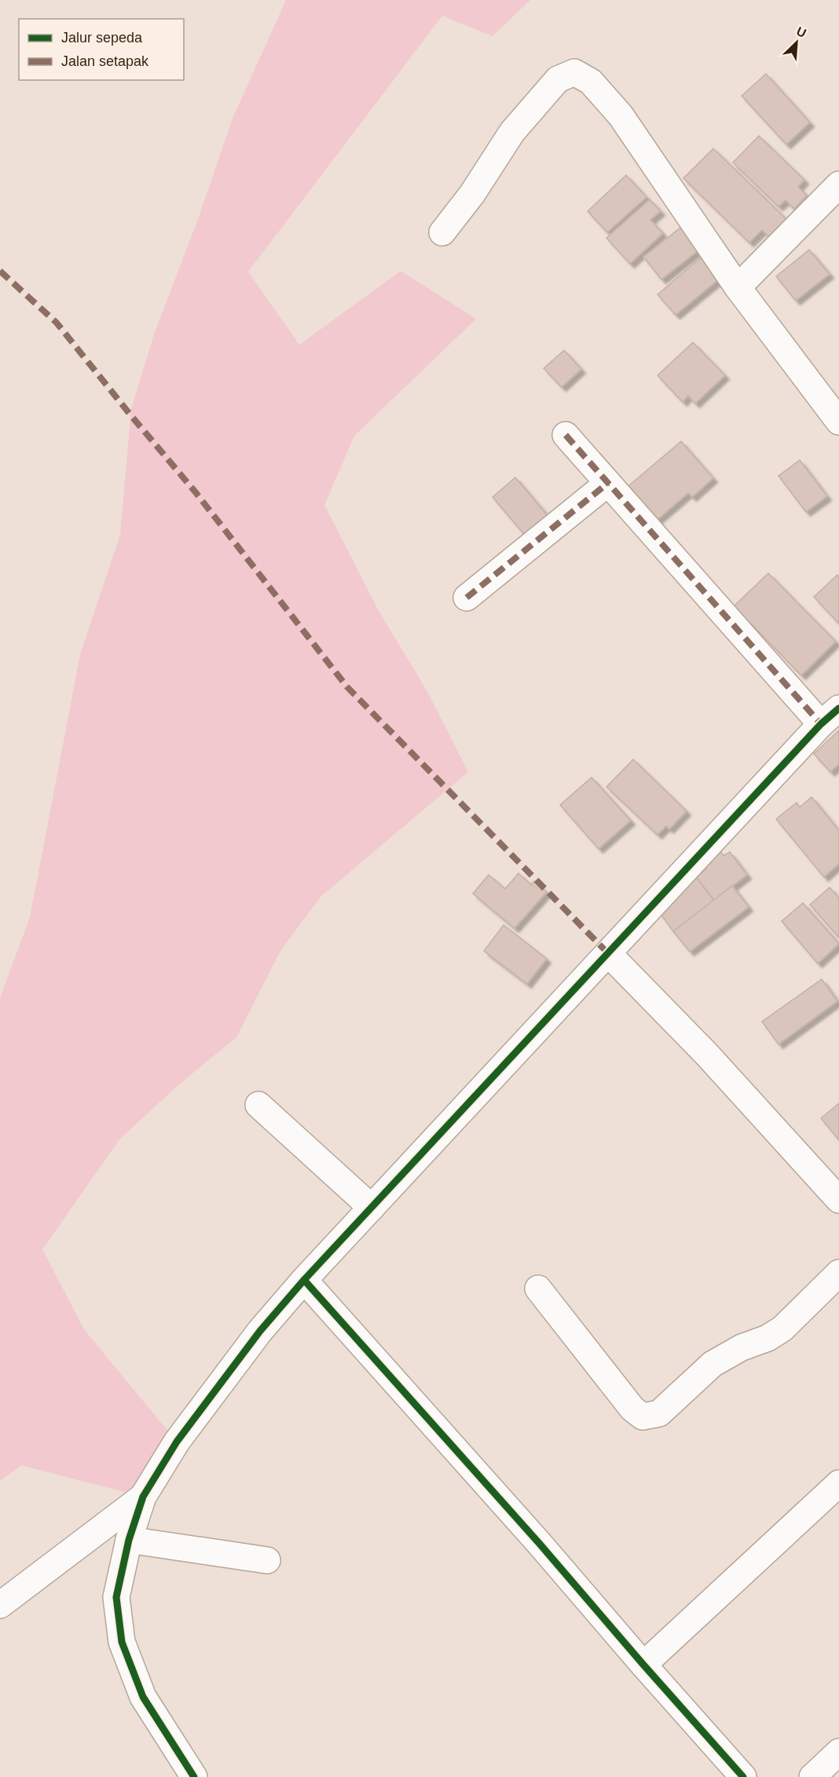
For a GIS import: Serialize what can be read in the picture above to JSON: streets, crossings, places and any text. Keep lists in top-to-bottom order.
{
  "legend": ["Jalur sepeda", "Jalan setapak"],
  "north": "top right"
}
